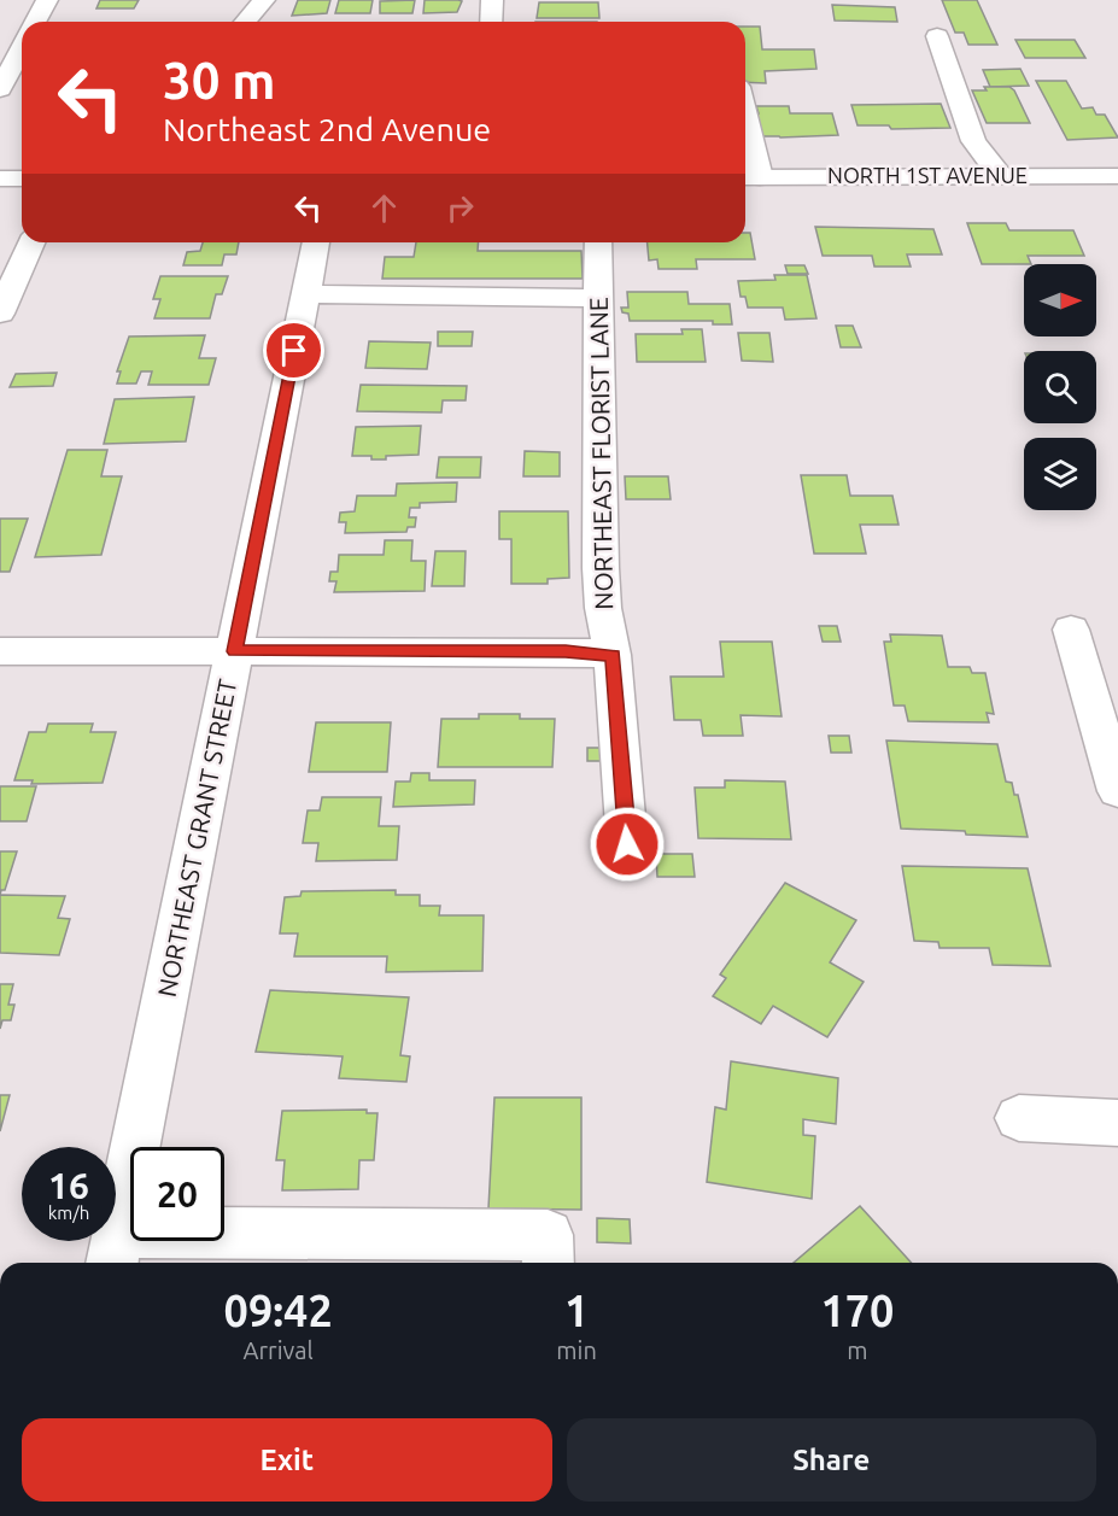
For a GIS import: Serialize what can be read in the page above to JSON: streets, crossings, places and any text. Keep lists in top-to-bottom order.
{
  "streets": {
    "street": ["NORTH 1ST AVENUE", "NORTHEAST FLORIST LANE", "NORTHEAST GRANT STREET"]
  },
  "north": "right",
  "page": {
    "turn": ["30 m", "Northeast 2nd Avenue"],
    "speed": "16 km/h",
    "limit": "20",
    "eta": [
      "09:42",
      "Arrival",
      "1",
      "min",
      "170",
      "m"
    ],
    "buttons": ["Exit", "Share"]
  }
}
